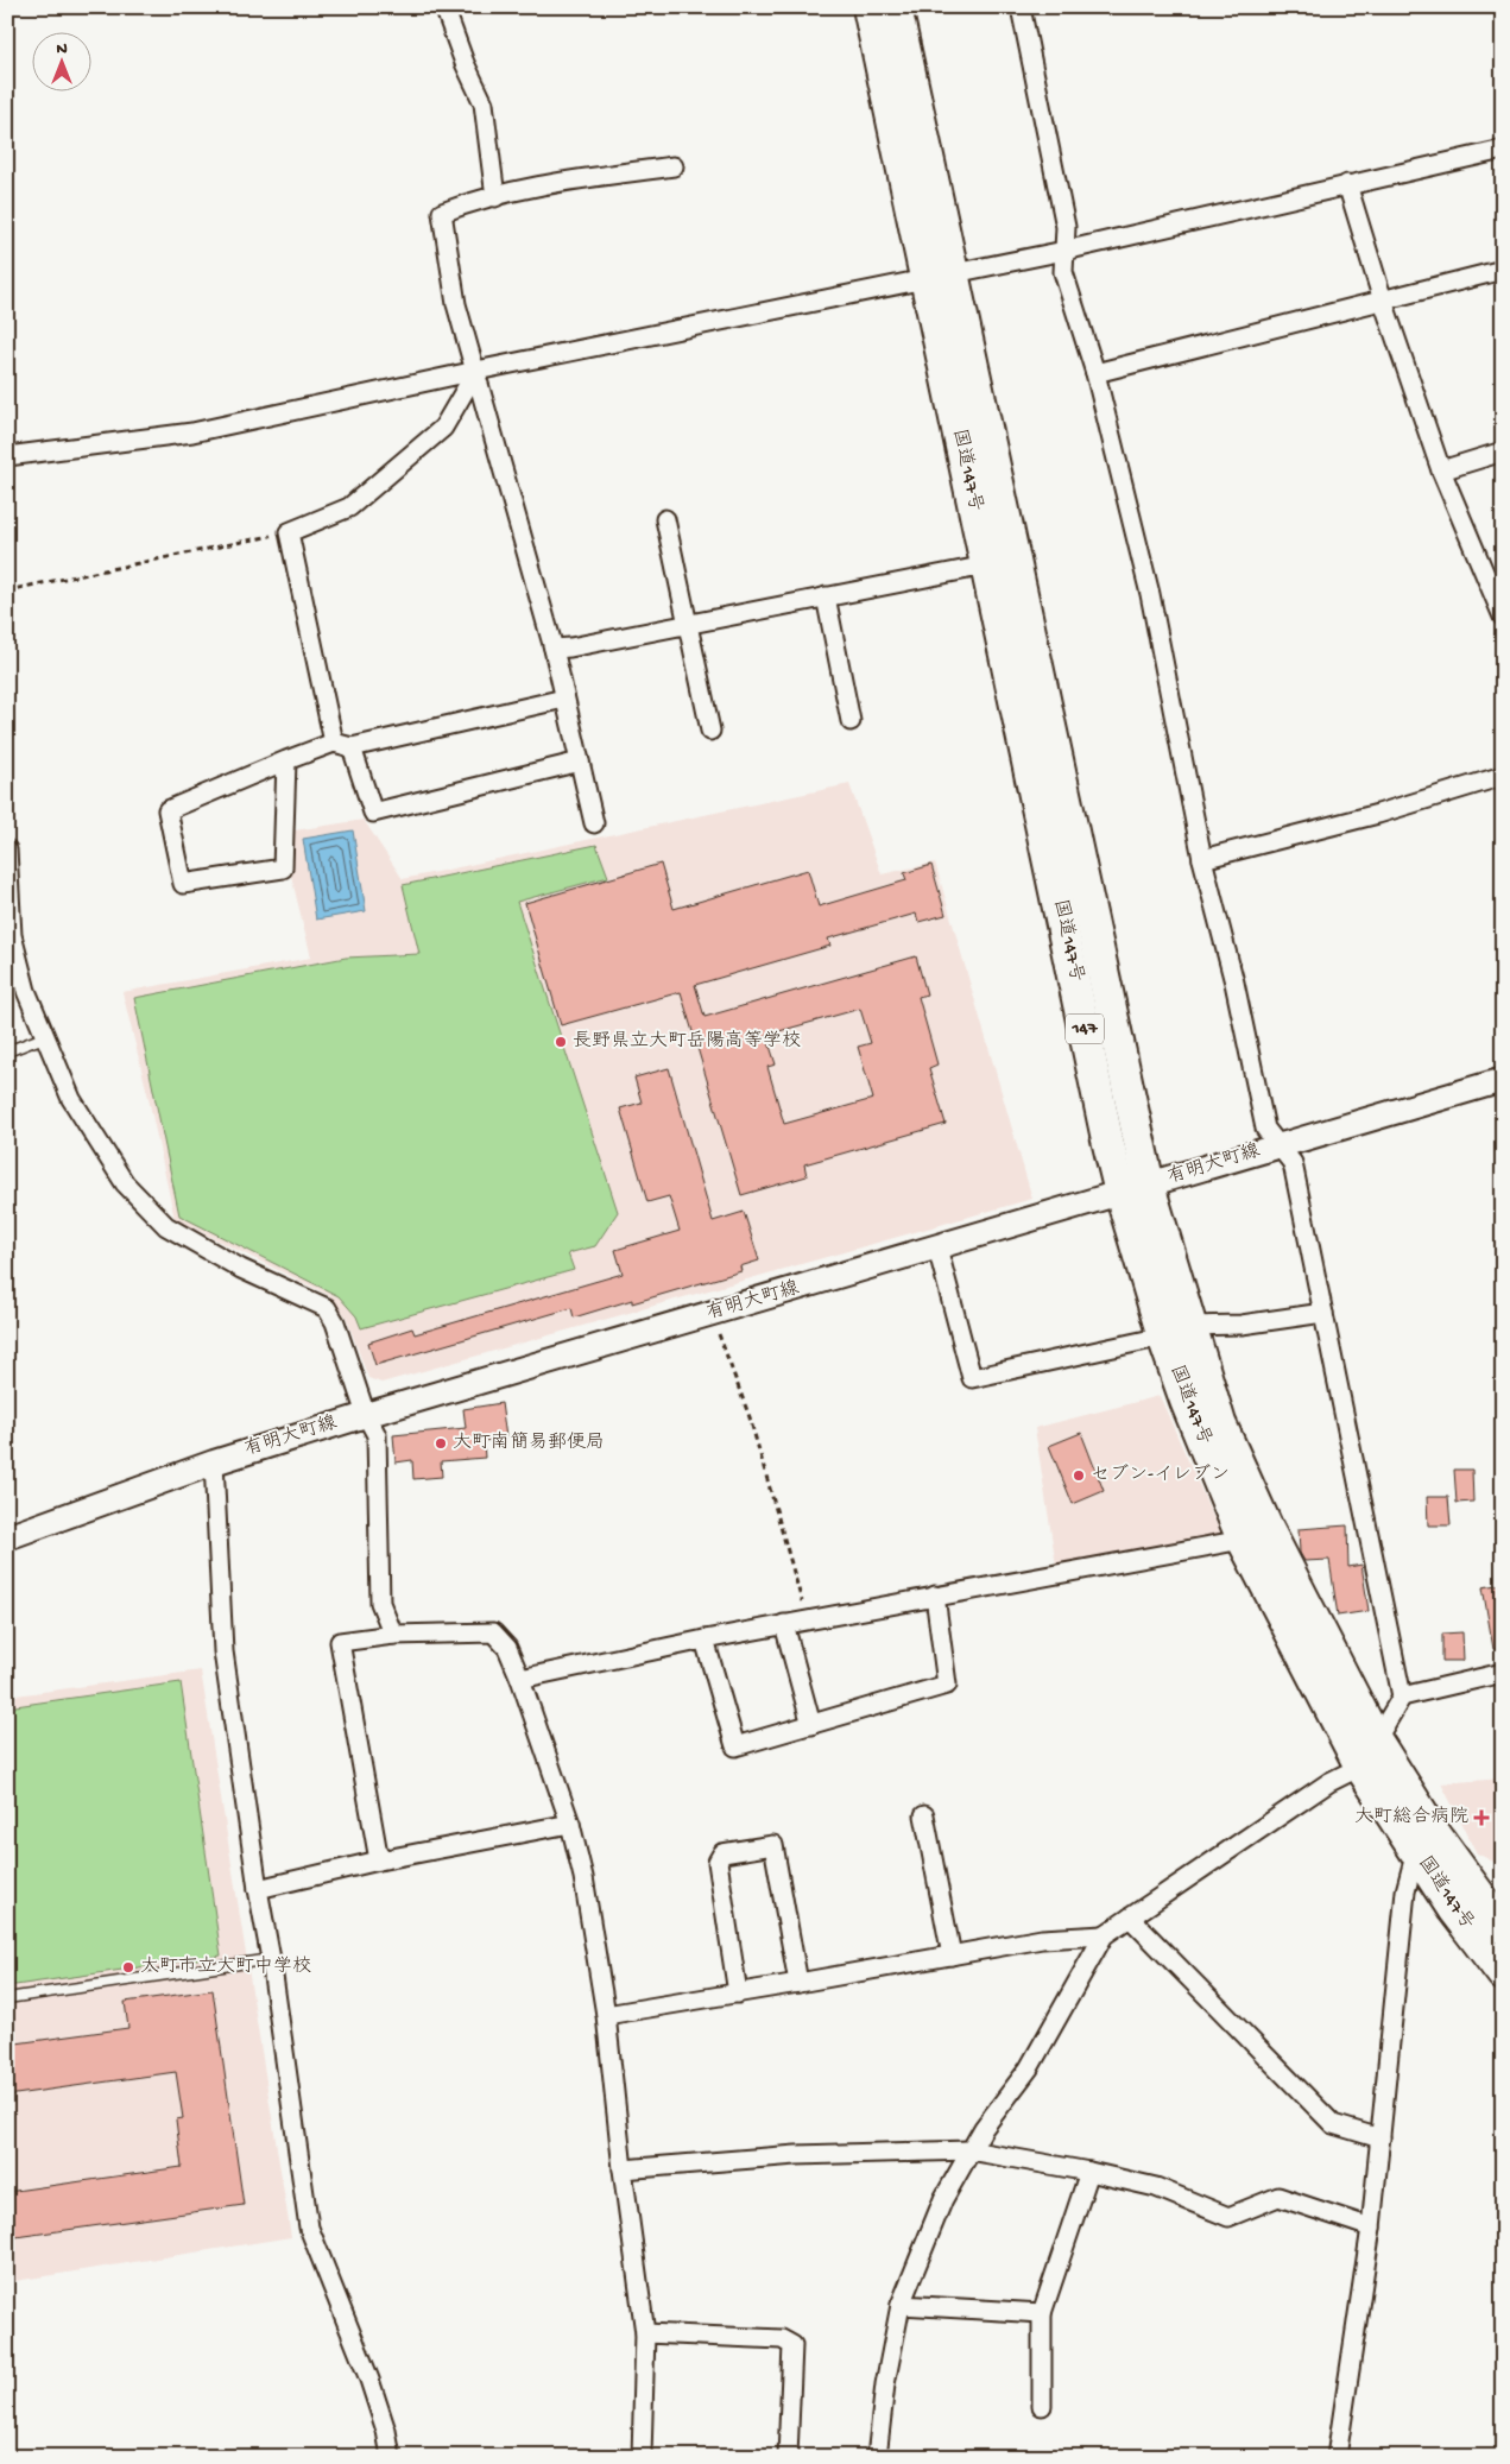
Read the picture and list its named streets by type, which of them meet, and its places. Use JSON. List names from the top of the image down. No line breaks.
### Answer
{"streets":{"highway":["国道147号","147"],"main road":["有明大町線"]},"crossings":[["国道147号","有明大町線"]],"places":{"other":["長野県立大町岳陽高等学校","大町南簡易郵便局","セブン-イレブン","大町市立大町中学校"],"health":["大町総合病院"]},"north":"top"}
